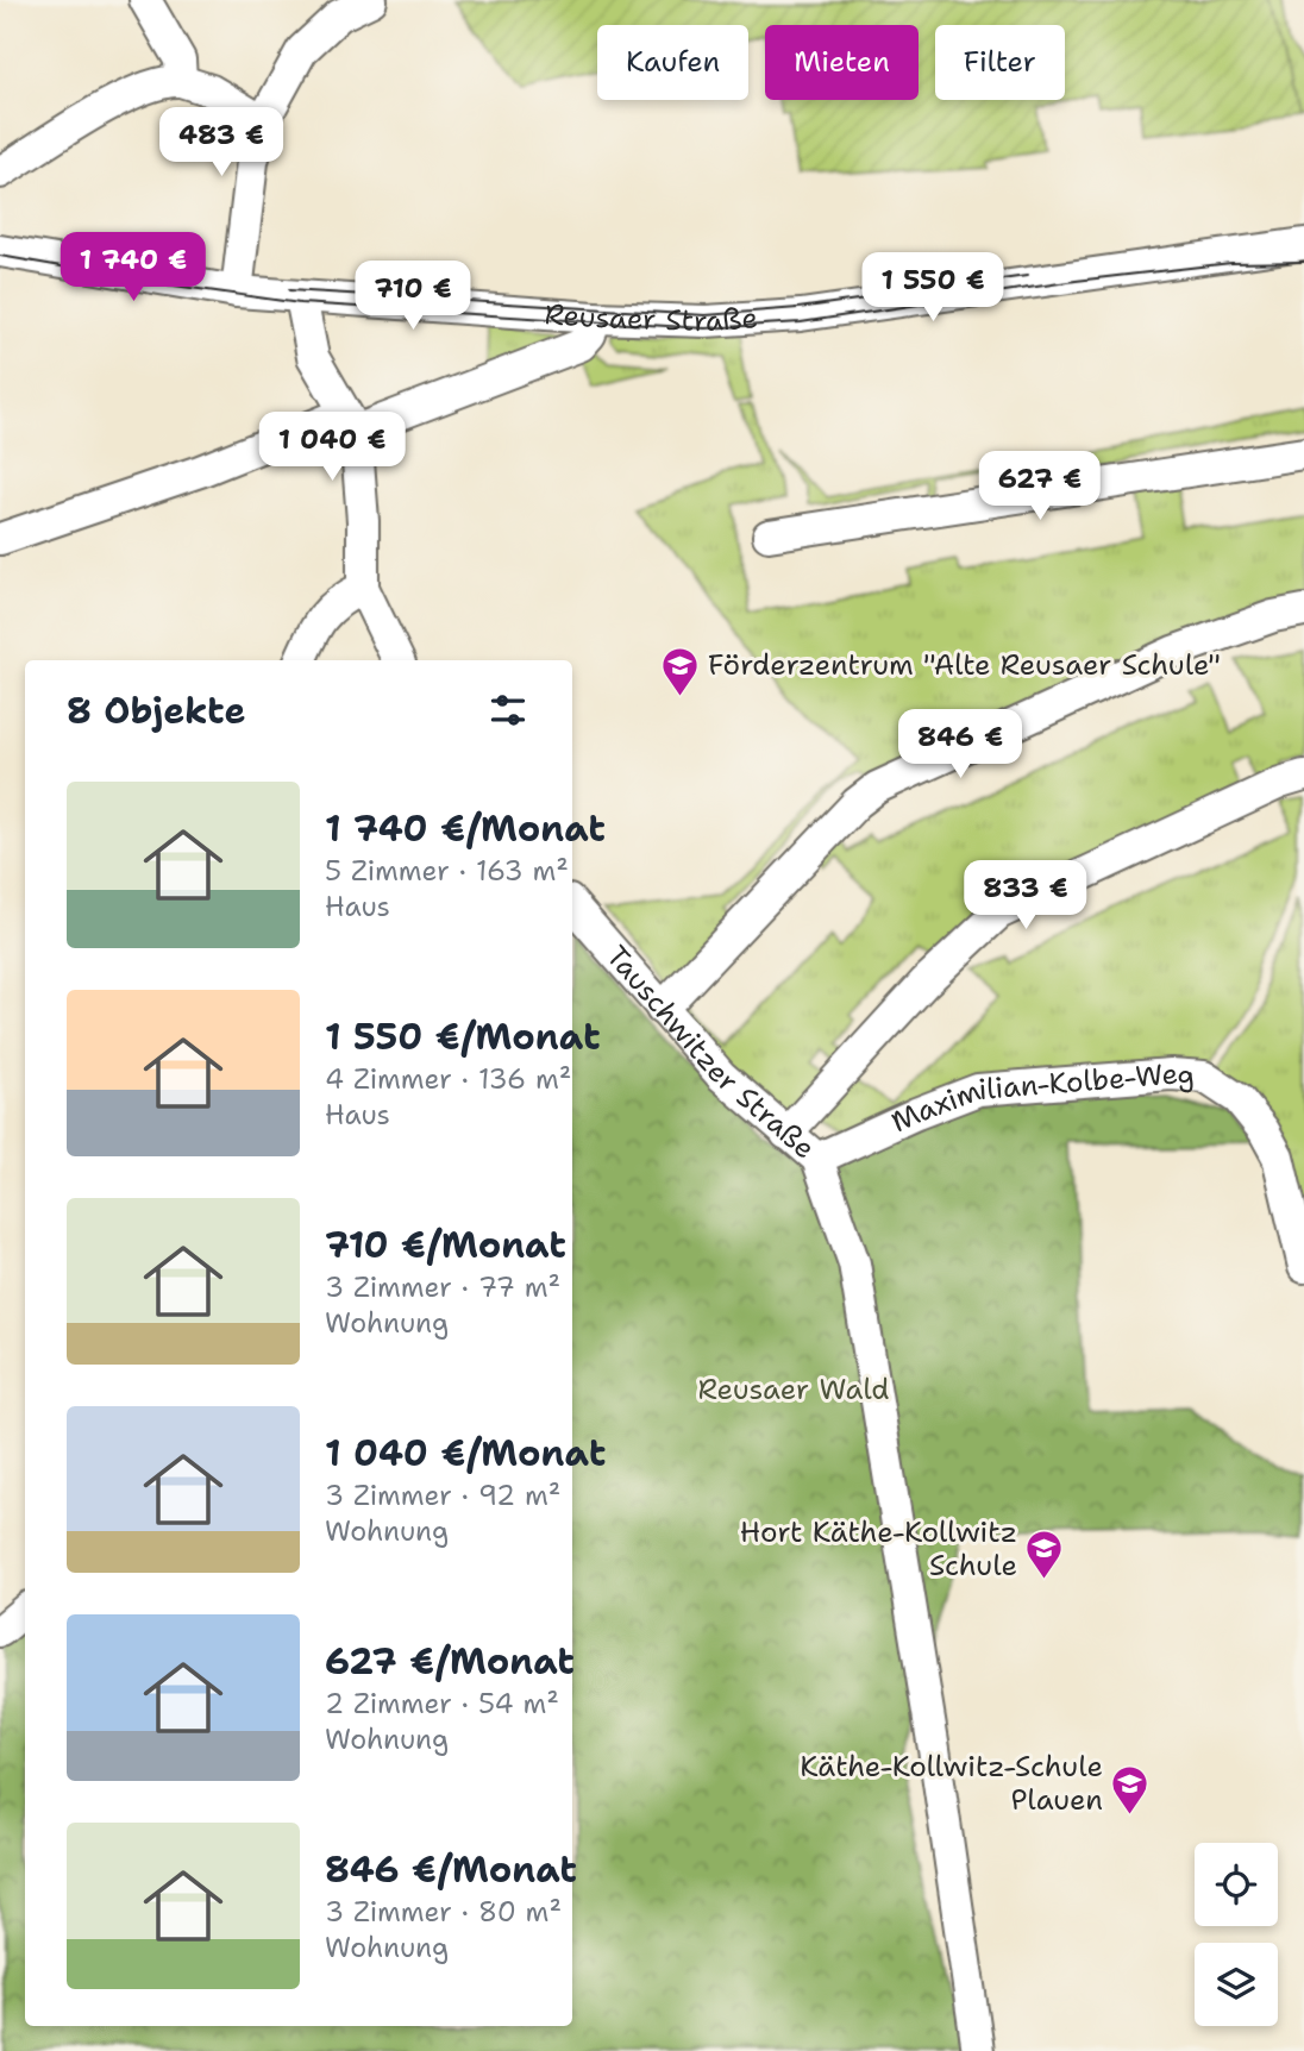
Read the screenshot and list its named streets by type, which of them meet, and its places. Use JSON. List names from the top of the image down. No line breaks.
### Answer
{"streets":{"street":["Reusaer Straße","Tauschwitzer Straße","Maximilian-Kolbe-Weg"]},"crossings":[["Tauschwitzer Straße","Maximilian-Kolbe-Weg"]],"parks":["Reusaer Wald"],"places":{"school or university":["Förderzentrum \"Alte Reusaer Schule\"","Hort Käthe-Kollwitz Schule","Käthe-Kollwitz-Schule Plauen"]},"page":{"chip":["Kaufen","Mieten","Filter"],"price":["483 €","1 740 €","1 550 €","710 €","1 040 €","627 €","846 €","833 €"],"heading":"8 Objekte","list":[{"name":"1 740 €/Monat","note":"5 Zimmer · 163 m² · Haus"},{"name":"1 550 €/Monat","note":"4 Zimmer · 136 m² · Haus"},{"name":"710 €/Monat","note":"3 Zimmer · 77 m² · Wohnung"},{"name":"1 040 €/Monat","note":"3 Zimmer · 92 m² · Wohnung"},{"name":"627 €/Monat","note":"2 Zimmer · 54 m² · Wohnung"},{"name":"846 €/Monat","note":"3 Zimmer · 80 m² · Wohnung"}]}}
